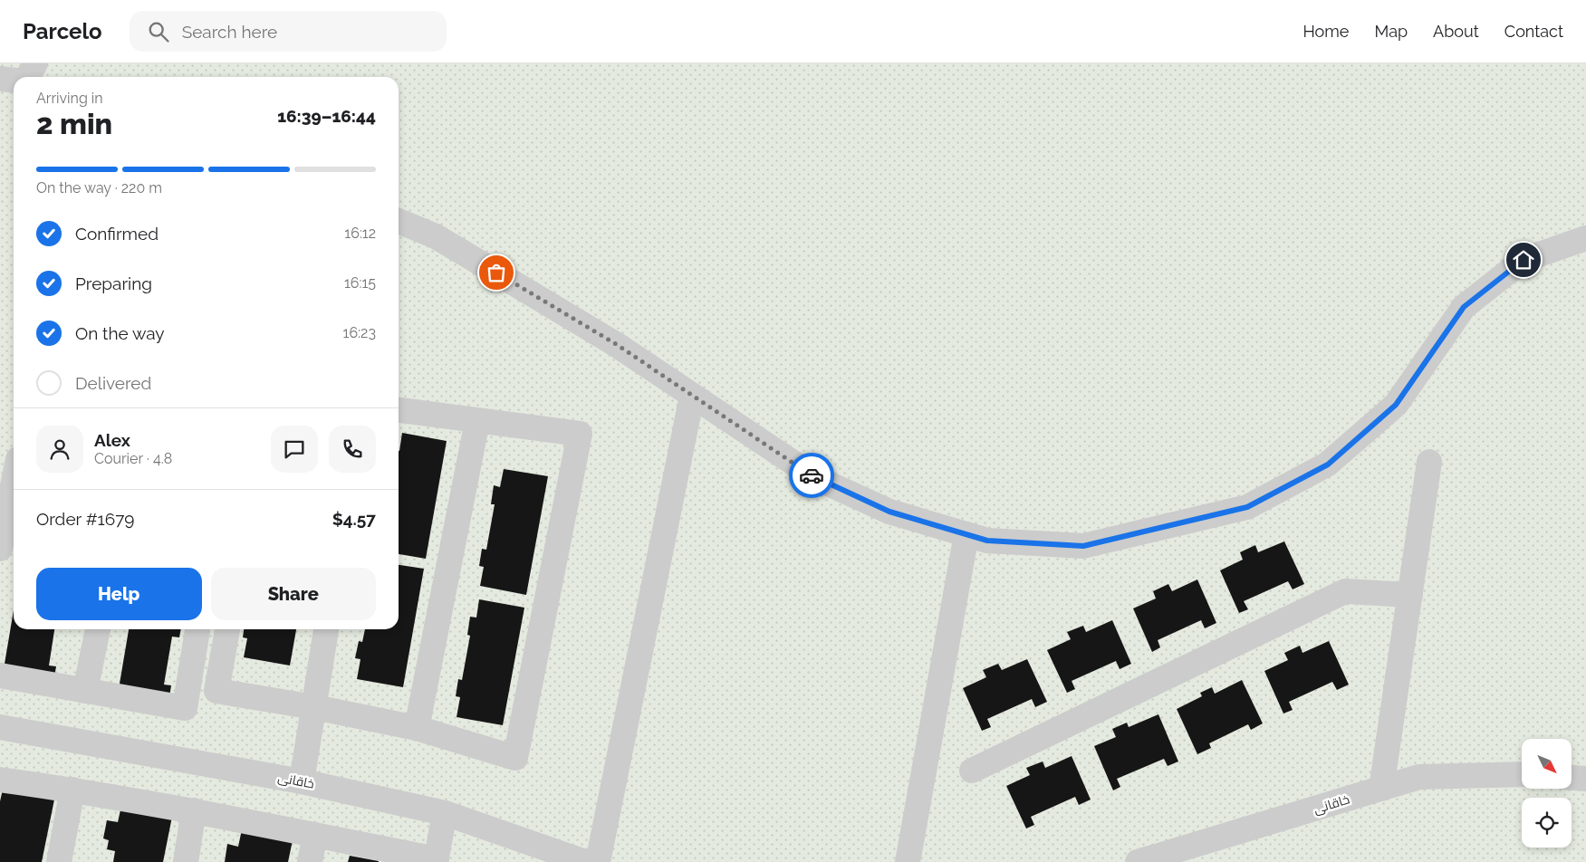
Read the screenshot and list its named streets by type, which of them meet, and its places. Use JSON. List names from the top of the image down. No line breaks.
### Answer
{"streets":{"street":["خاقانی"]},"north":"bottom right","page":{"header":"Parcelo","search":"Search here","nav":["Home","Map","About","Contact"],"heading":["2 min","Arriving in","16:39–16:44"],"panel":["Alex","Courier · 4.8","Order #1679","$4.57"],"bar":"On the way · 220 m","list":[["Confirmed","16:12"],["Preparing","16:15"],["On the way","16:23"],"Delivered"],"buttons":["Help","Share"]}}
